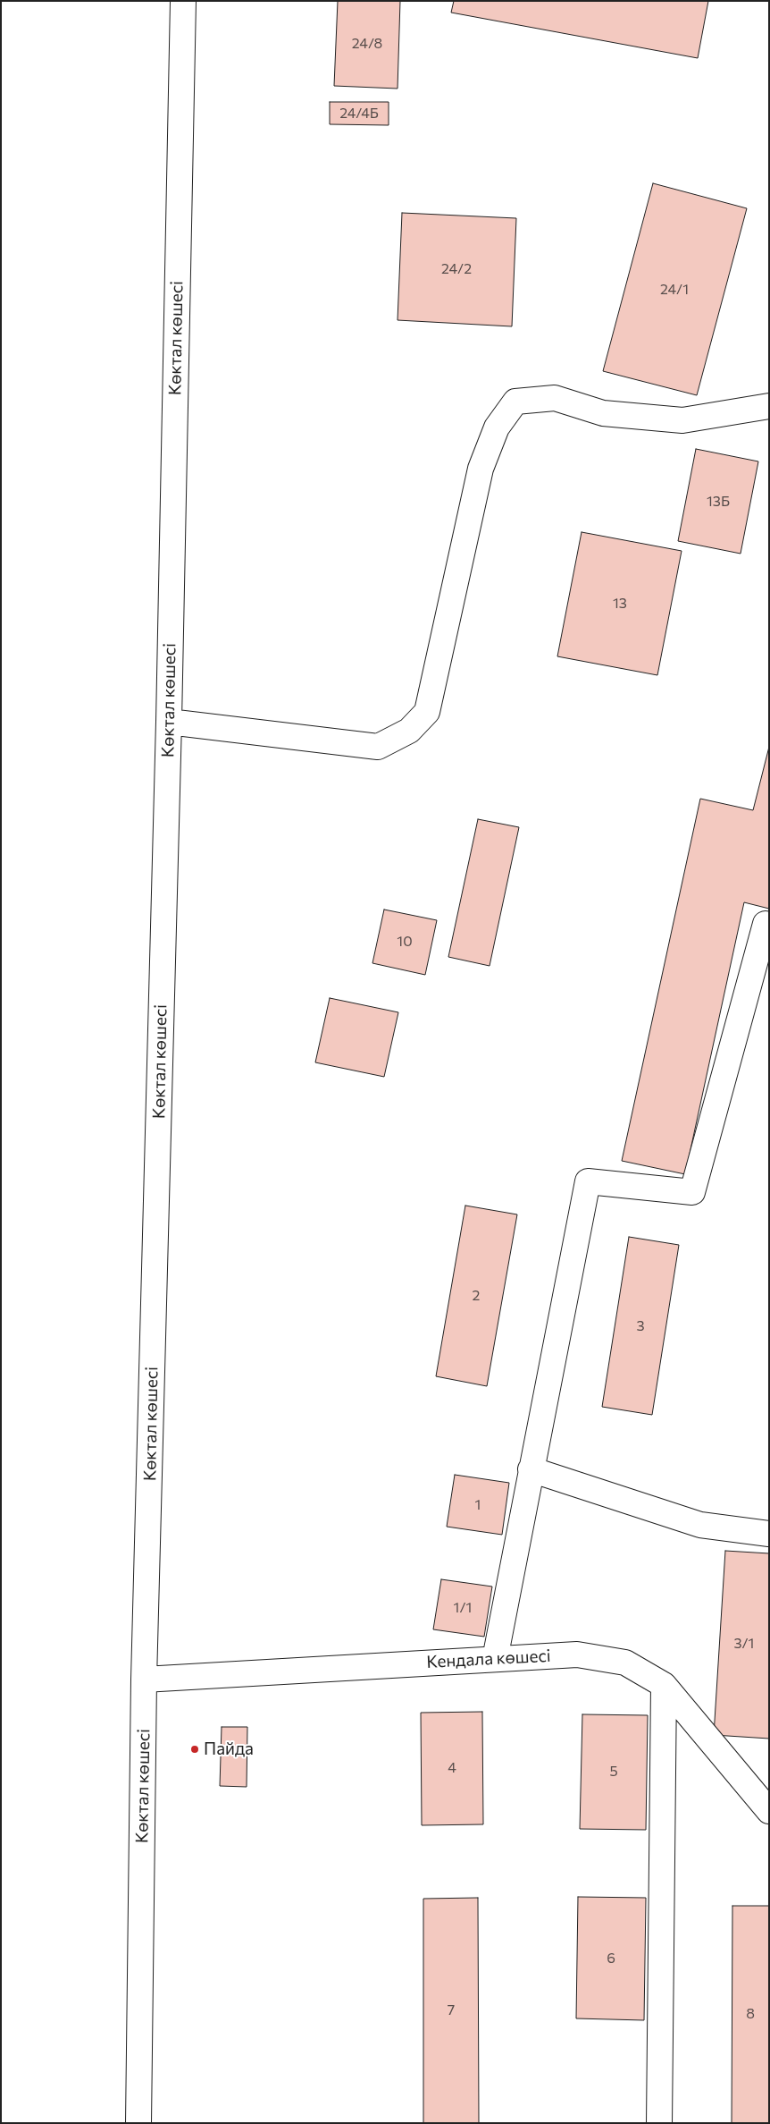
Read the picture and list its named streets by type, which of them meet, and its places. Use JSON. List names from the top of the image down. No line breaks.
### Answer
{"streets":{"street":["Көктал көшесі","Кендала көшесі"]},"crossings":[["Көктал көшесі","Кендала көшесі"]],"places":["Пайда"],"house_numbers":["24/8","24/4Б","24/2","24/1","13Б","13","10","2","3","1","1/1","3/1","4","5","6","7","8"]}
